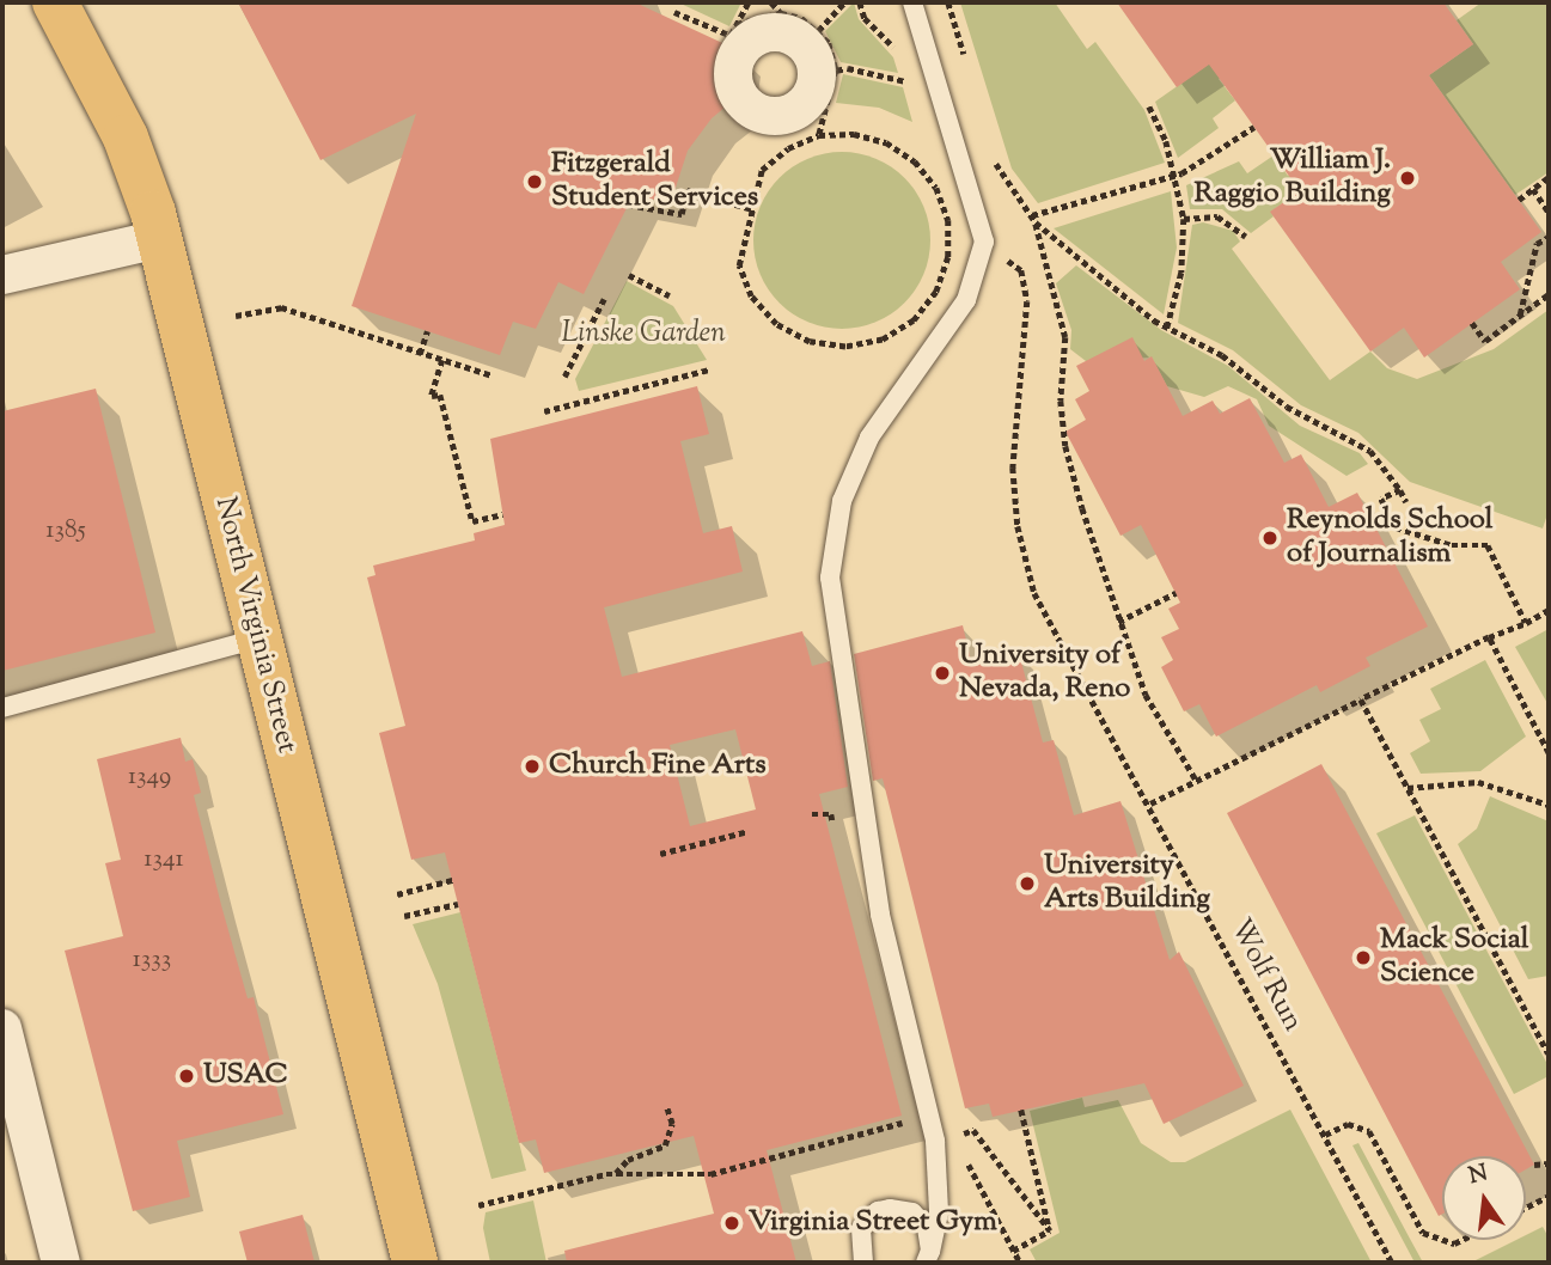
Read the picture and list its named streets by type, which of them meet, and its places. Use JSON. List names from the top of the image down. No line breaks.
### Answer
{"streets":{"main road":["North Virginia Street"],"path":["Wolf Run"]},"parks":["Linske Garden"],"places":["William J. Raggio Building","Fitzgerald Student Services","Reynolds School of Journalism","University of Nevada, Reno","Church Fine Arts","University Arts Building","Mack Social Science","USAC","Virginia Street Gym"],"house_numbers":["1385","1349","1341","1333"],"north":"top"}
